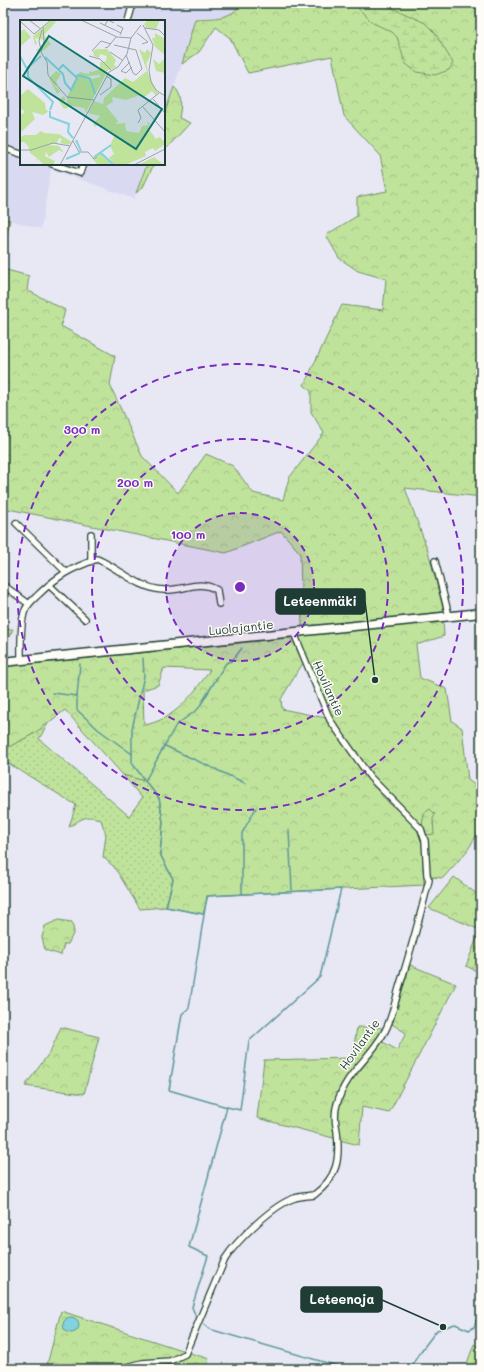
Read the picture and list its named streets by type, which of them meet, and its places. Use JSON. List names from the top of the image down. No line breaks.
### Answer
{"streets":{"main road":["Luolajantie"],"street":["Hovilantie"]},"crossings":[["Luolajantie","Hovilantie"]],"places":["Leteenmäki","Leteenoja"],"rings":["300 m","200 m","100 m"]}
